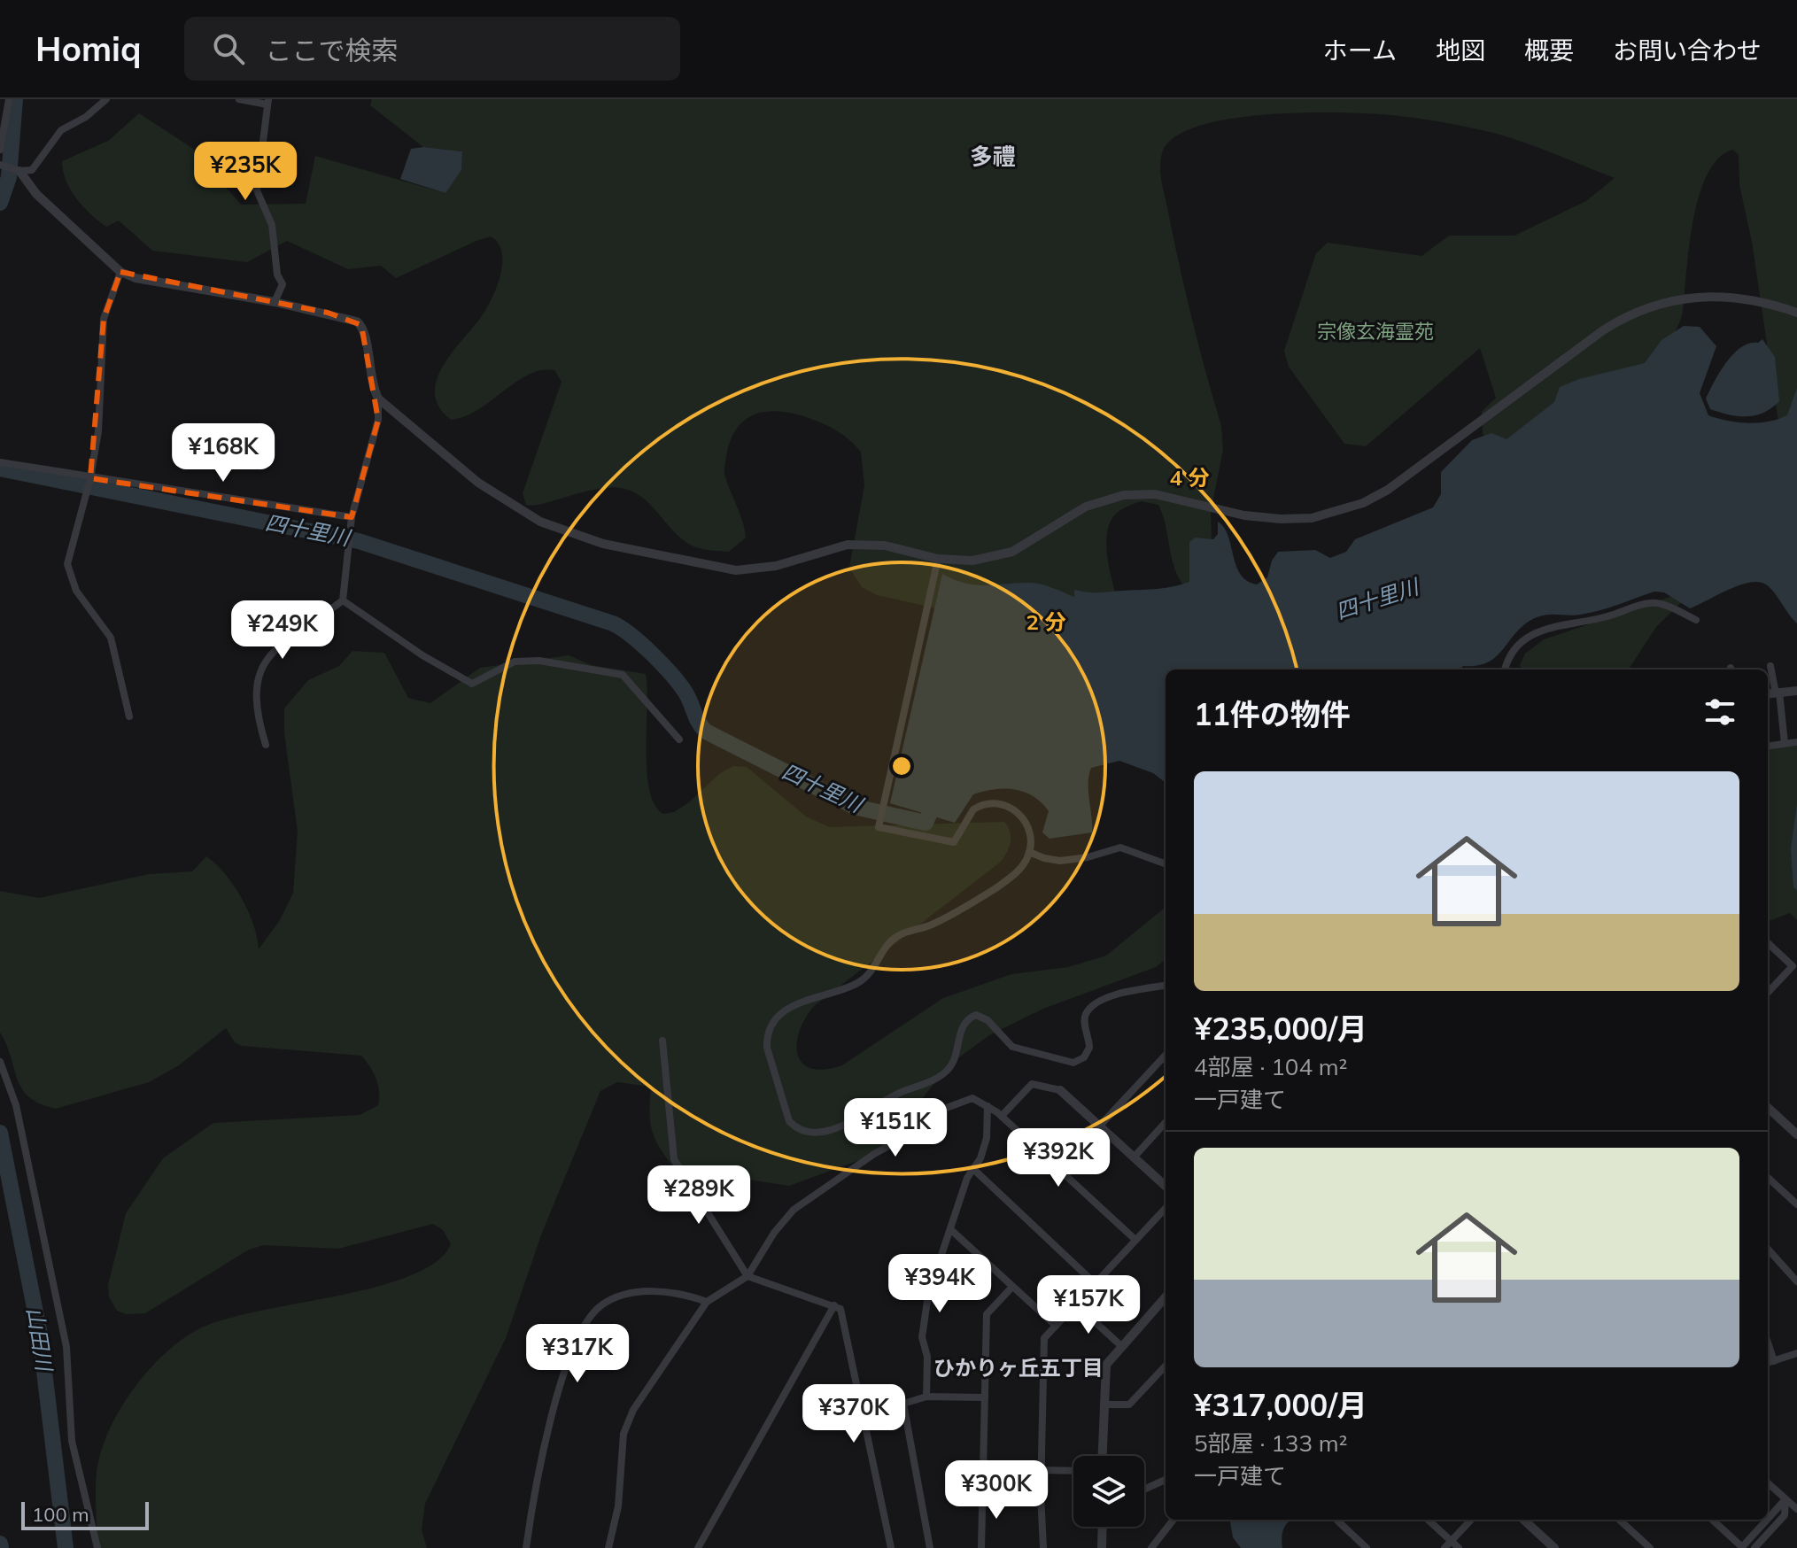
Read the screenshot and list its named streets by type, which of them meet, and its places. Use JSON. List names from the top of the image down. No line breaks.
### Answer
{"districts":["多禮","ひかりヶ丘五丁目"],"water":["四十里川","山田川"],"parks":["宗像玄海霊苑"],"scale_bar":"100 m","page":{"header":"Homiq","search":"ここで検索","nav":["ホーム","地図","概要","お問い合わせ"],"price":["¥235K","¥168K","¥249K","¥151K","¥392K","¥289K","¥394K","¥157K","¥317K","¥370K","¥300K"],"heading":"11件の物件","list":[{"name":"¥235,000/月","note":"4部屋 · 104 m² · 一戸建て"},{"name":"¥317,000/月","note":"5部屋 · 133 m² · 一戸建て"}],"scale":"100 m"},"rings":["4 分","2 分"]}
